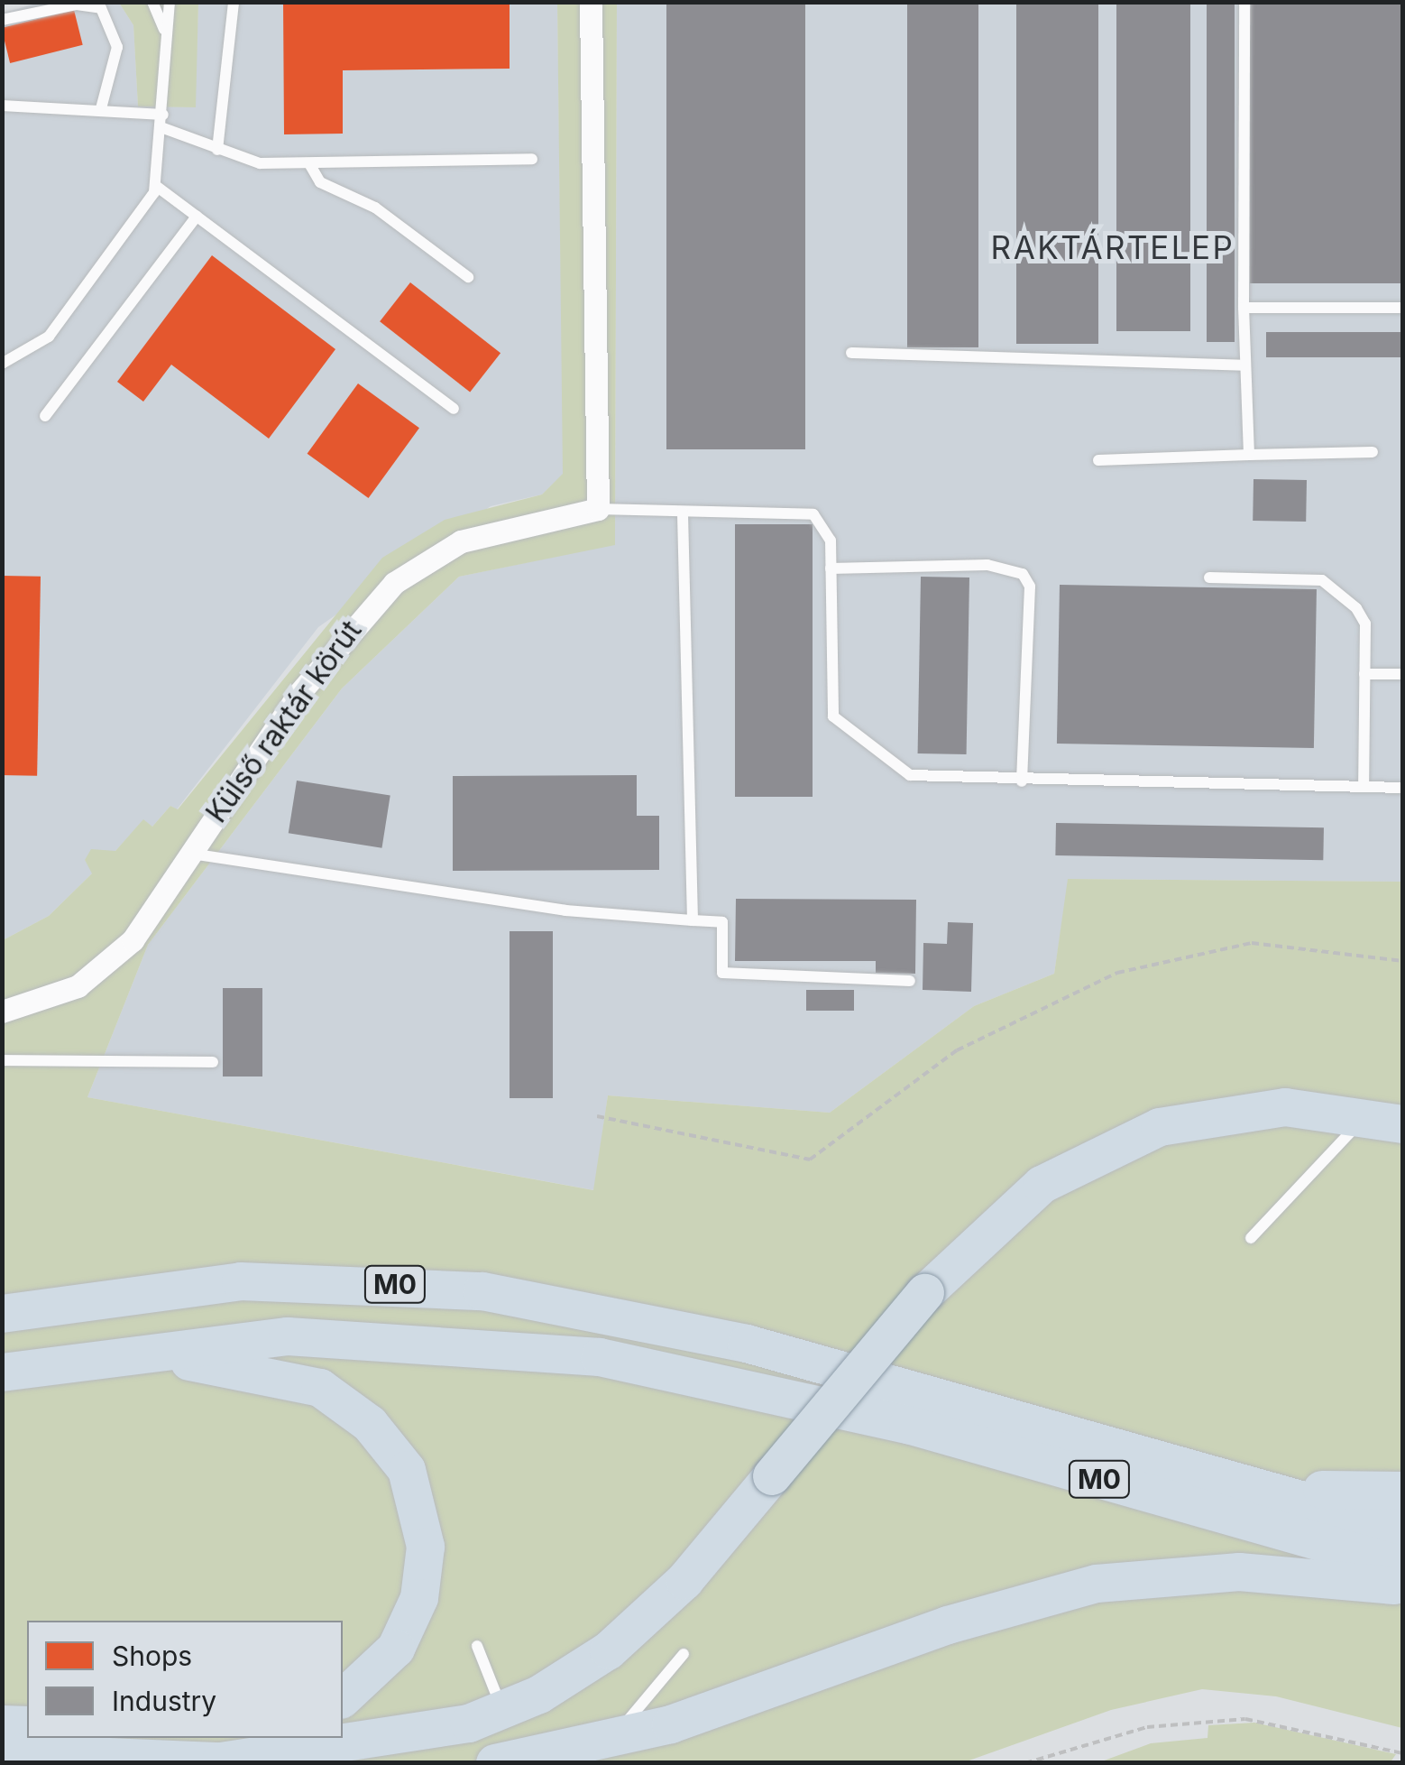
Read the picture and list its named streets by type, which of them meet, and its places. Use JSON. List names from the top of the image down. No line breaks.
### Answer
{"streets":{"highway":["M0"],"street":["Külső raktár körút"]},"districts":["RAKTÁRTELEP"],"legend":["Shops","Industry"]}
